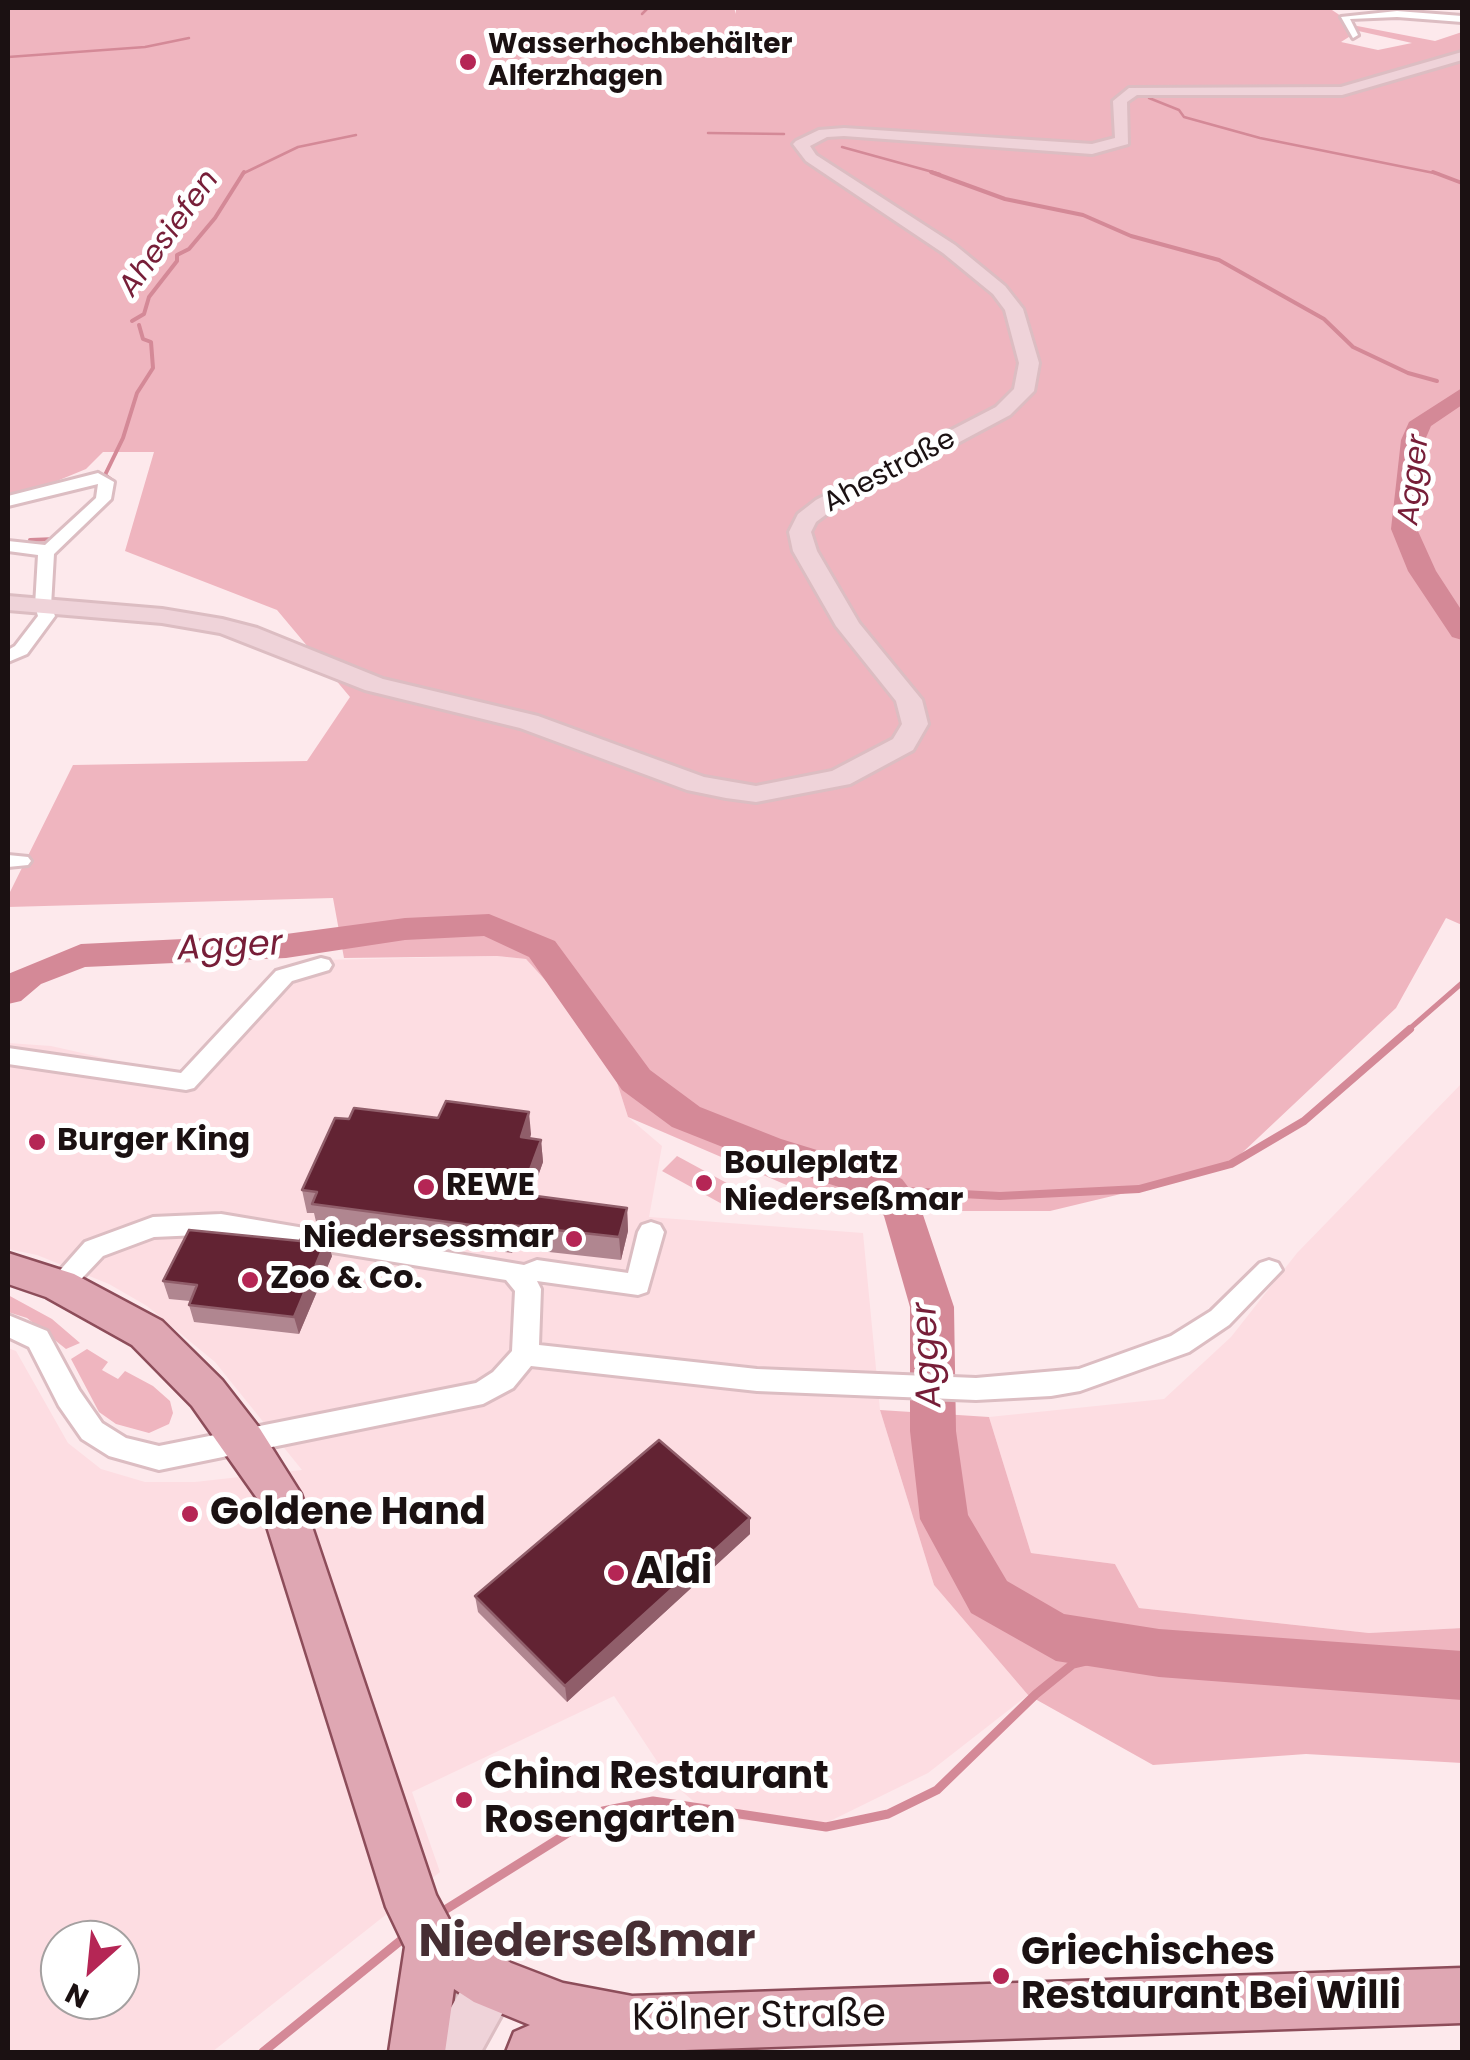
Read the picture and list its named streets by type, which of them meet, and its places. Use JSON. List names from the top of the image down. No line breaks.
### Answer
{"streets":{"main road":["Ahestraße","Kölner Straße"]},"districts":["Niederseßmar"],"water":["Ahesiefen","Agger"],"places":["Wasserhochbehälter Alferzhagen","Burger King","Bouleplatz Niederseßmar","REWE","Niedersessmar","Zoo & Co.","Goldene Hand","Aldi","China Restaurant Rosengarten","Griechisches Restaurant Bei Willi"],"north":"bottom left"}
